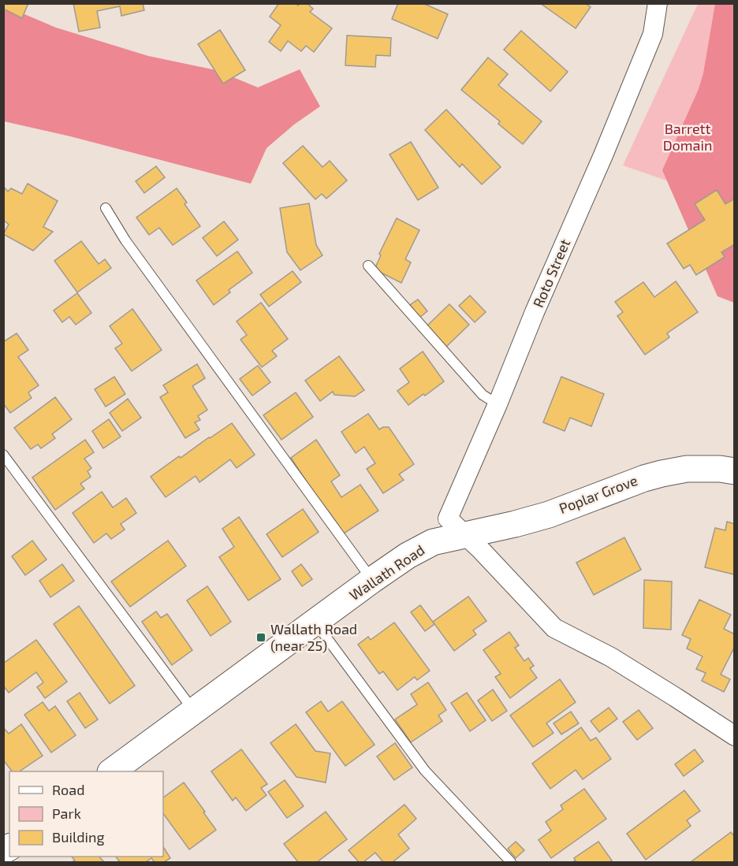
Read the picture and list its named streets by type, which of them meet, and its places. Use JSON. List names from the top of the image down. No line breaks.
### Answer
{"streets":{"street":["Roto Street","Poplar Grove","Wallath Road"]},"crossings":[["Roto Street","Poplar Grove"],["Roto Street","Wallath Road"],["Poplar Grove","Wallath Road"]],"parks":["Barrett Domain"],"places":{"transit":["Wallath Road (near 25)"]},"legend":["Road","Park","Building"]}
